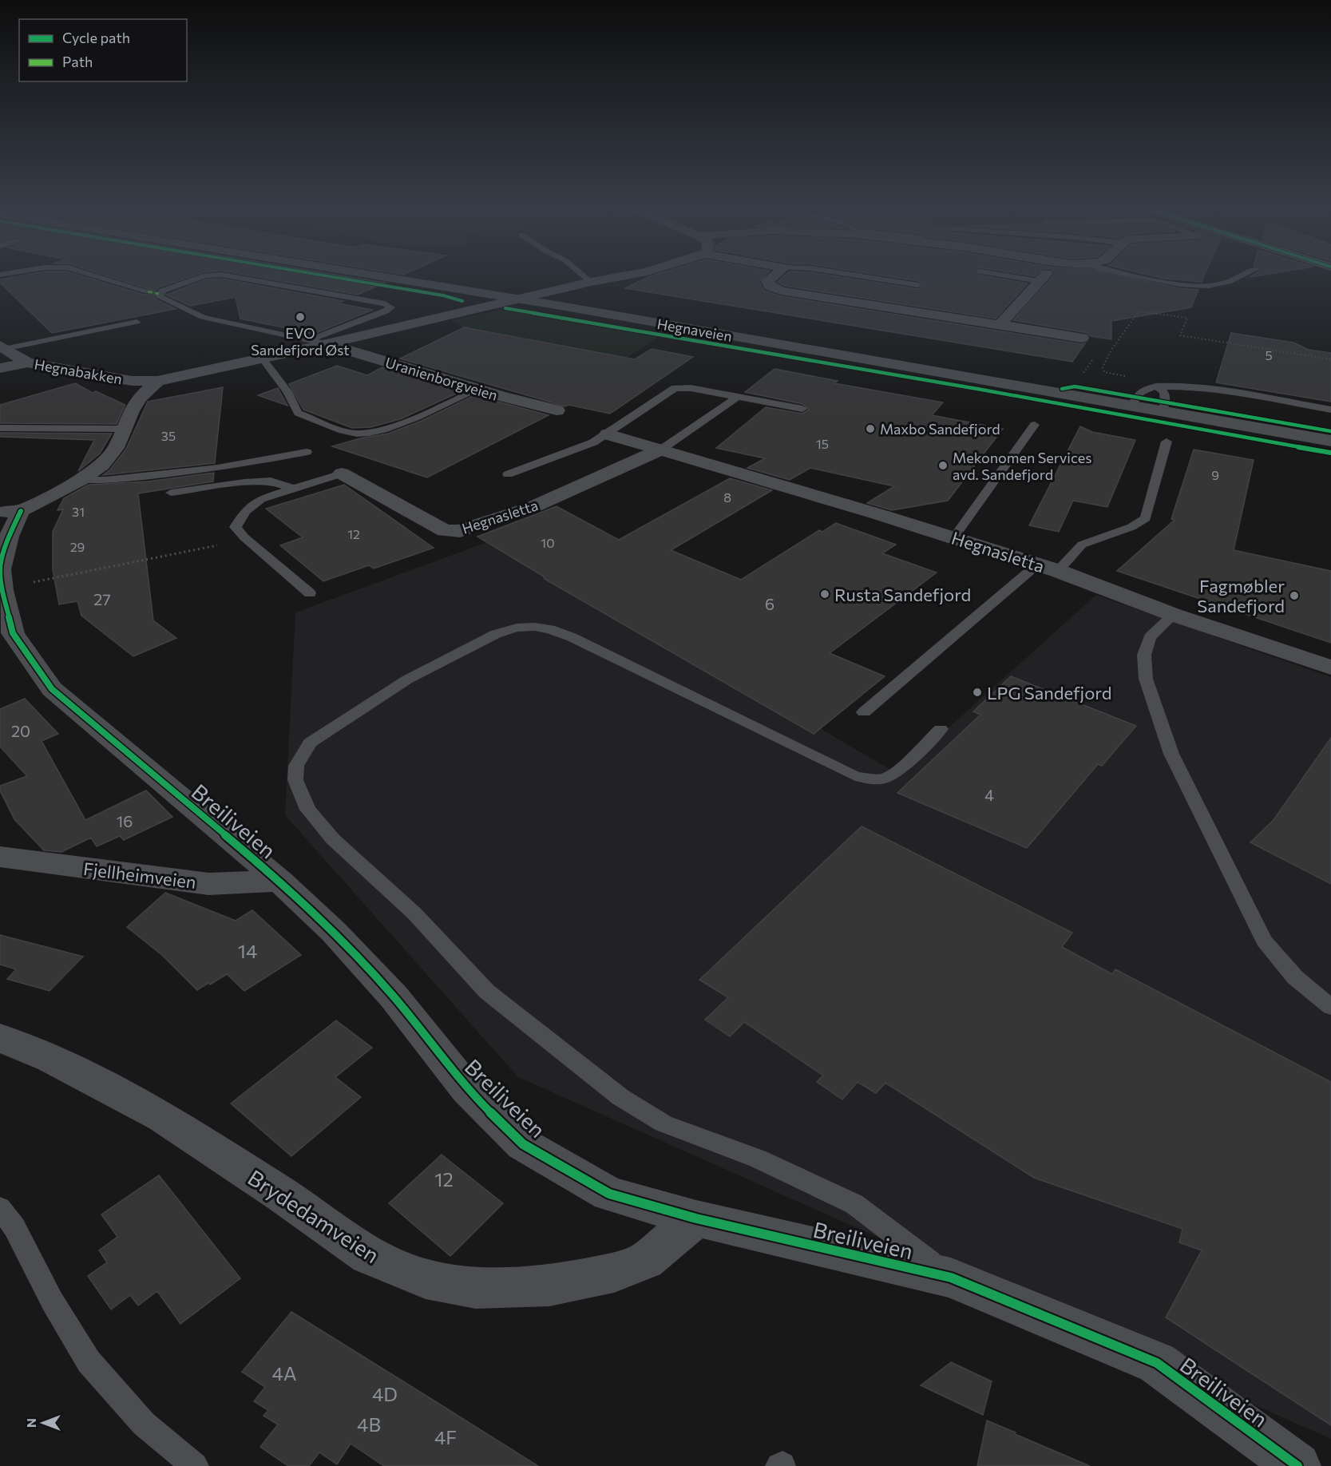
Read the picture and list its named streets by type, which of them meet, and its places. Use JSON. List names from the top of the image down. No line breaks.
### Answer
{"streets":{"main road":["Hegnaveien"],"street":["Hegnabakken","Uranienborgveien","Hegnasletta","Breiliveien","Fjellheimveien","Brydedamveien"]},"crossings":[["Hegnaveien","Uranienborgveien"],["Hegnabakken","Uranienborgveien"],["Breiliveien","Fjellheimveien"],["Breiliveien","Brydedamveien"]],"places":["EVO Sandefjord Øst","Maxbo Sandefjord","Mekonomen Services avd. Sandefjord","Rusta Sandefjord","Fagmøbler Sandefjord","LPG Sandefjord"],"house_numbers":["5","35","15","9","8","31","12","10","29","27","6","20","4","16","14","12","4A","4D","4B","4F"],"legend":["Cycle path","Path"],"north":"left"}
